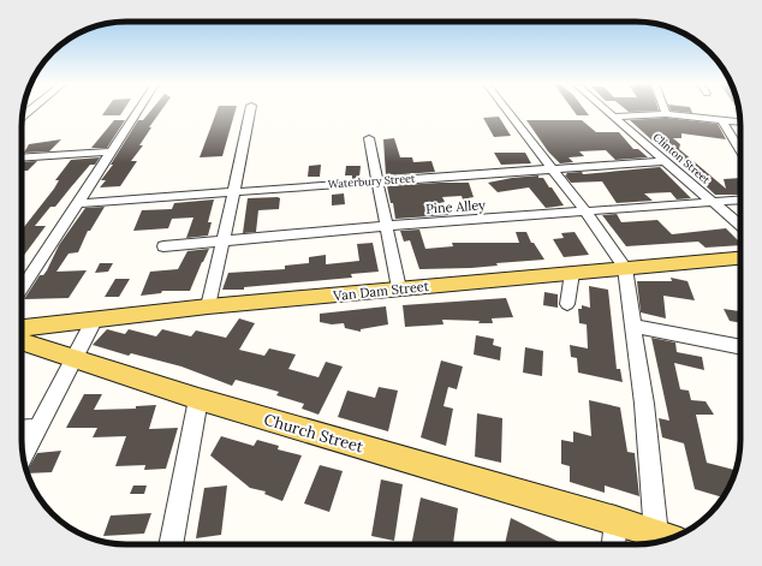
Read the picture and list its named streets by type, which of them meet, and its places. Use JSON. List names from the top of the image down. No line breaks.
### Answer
{"streets":{"main road":["Van Dam Street","Church Street"],"street":["Clinton Street","Waterbury Street","Pine Alley"]},"crossings":[["Clinton Street","Waterbury Street"],["Clinton Street","Pine Alley"]]}
